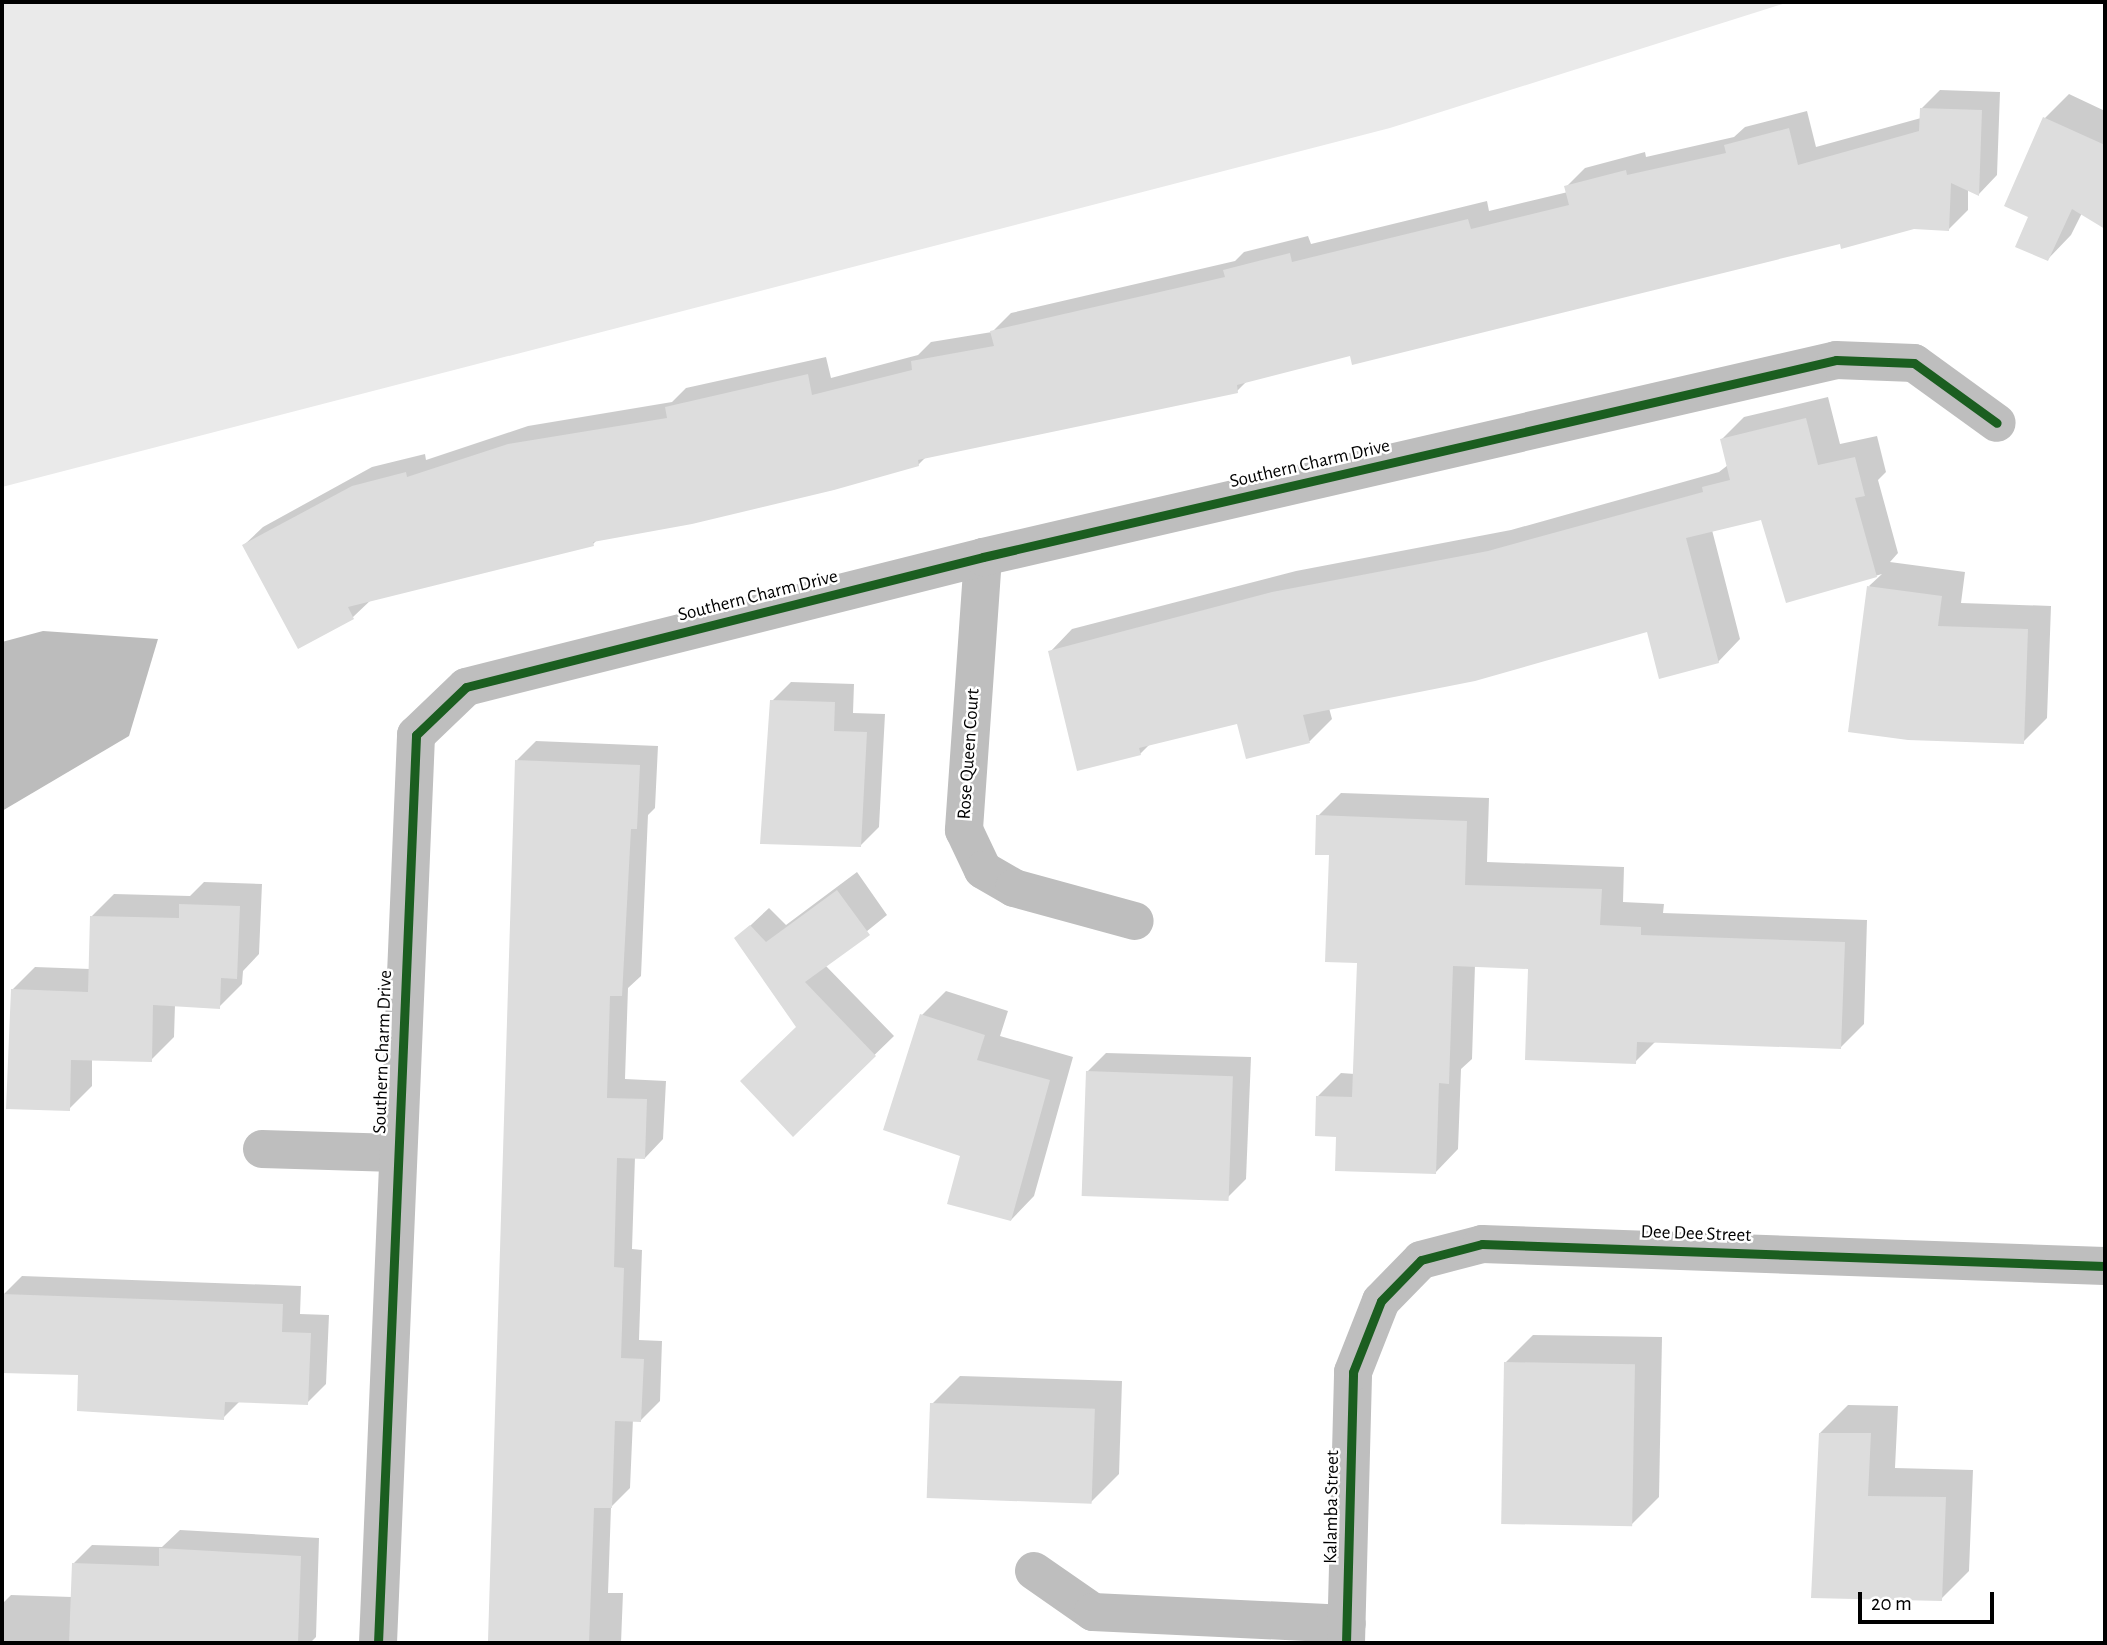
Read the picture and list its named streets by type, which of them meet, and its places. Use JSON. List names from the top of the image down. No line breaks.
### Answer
{"streets":{"street":["Southern Charm Drive","Rose Queen Court","Dee Dee Street","Kalamba Street"]},"crossings":[["Southern Charm Drive","Rose Queen Court"],["Dee Dee Street","Kalamba Street"]],"scale_bar":"20 m"}
